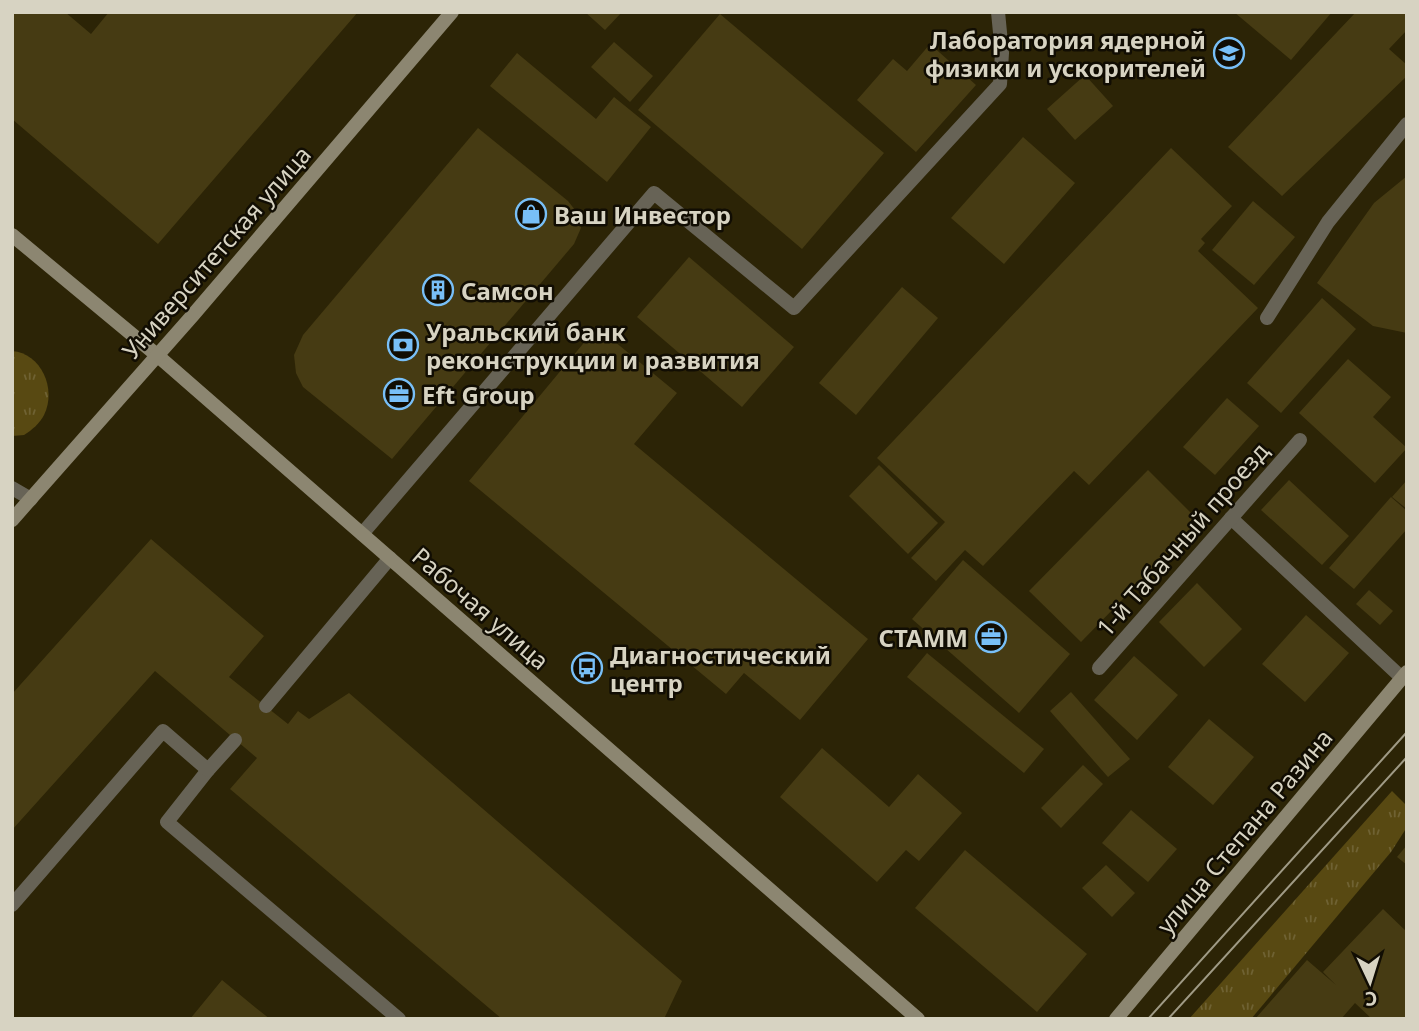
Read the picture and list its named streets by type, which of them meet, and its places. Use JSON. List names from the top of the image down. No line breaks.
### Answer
{"streets":{"main road":["Университетская улица","Рабочая улица","улица Степана Разина"],"street":["1-й Табачный проезд"]},"crossings":[["Университетская улица","Рабочая улица"]],"places":{"school or university":["Лаборатория ядерной физики и ускорителей"],"shop":["Ваш Инвестор"],"building":["Самсон"],"bank":["Уральский банк реконструкции и развития"],"office":["Eft Group","СТАММ"],"bus stop":["Диагностический центр"]},"north":"bottom"}
